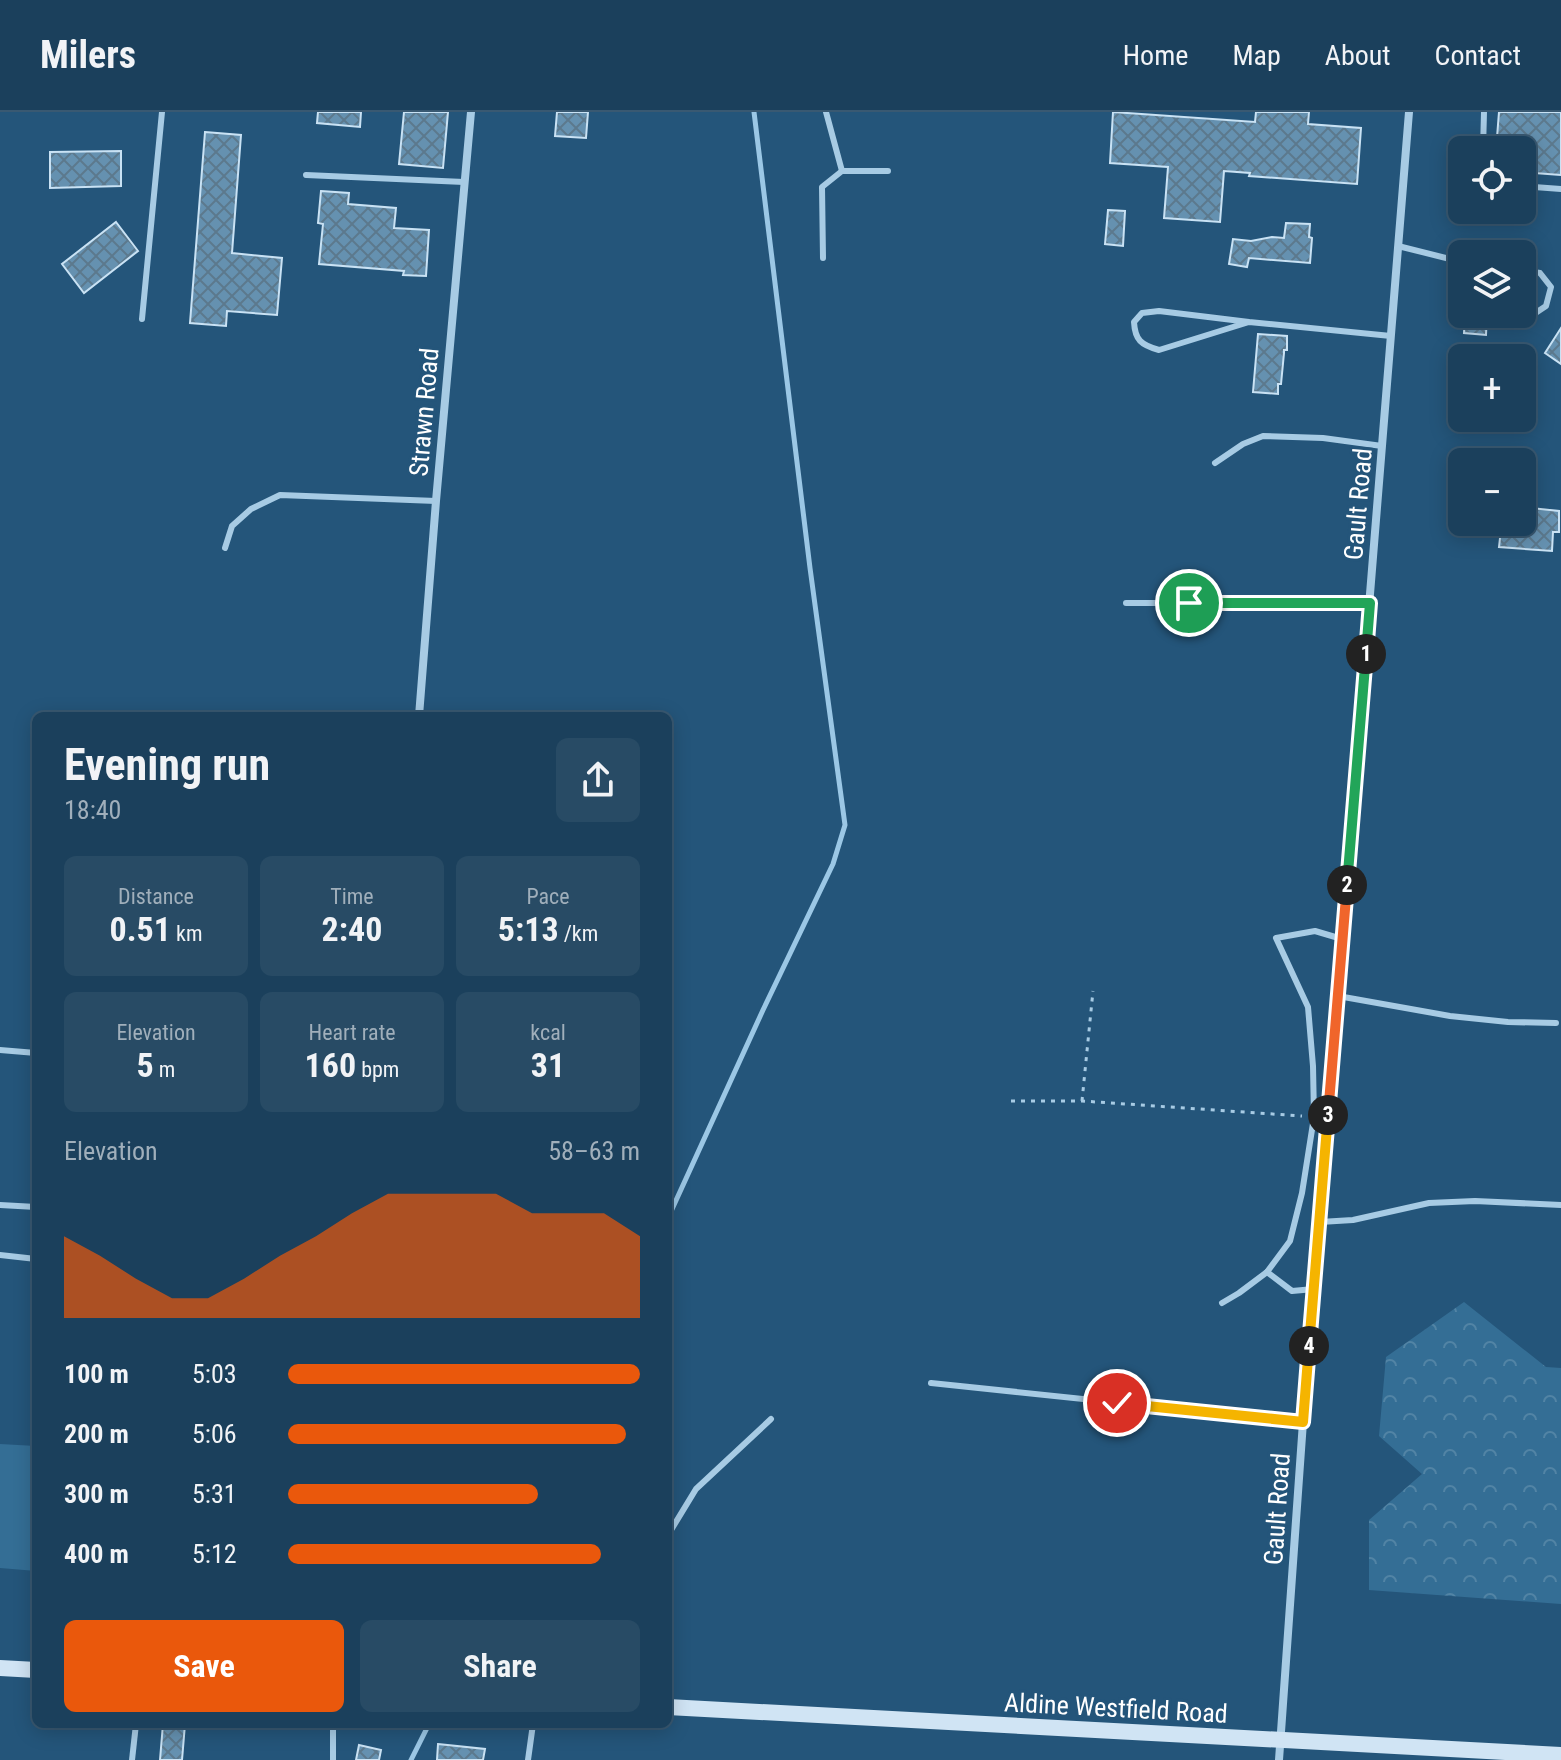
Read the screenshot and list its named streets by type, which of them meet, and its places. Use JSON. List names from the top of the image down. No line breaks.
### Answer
{"streets":{"main road":["Aldine Westfield Road"],"street":["Strawn Road","Gault Road"]},"crossings":[["Gault Road","Aldine Westfield Road"]],"page":{"header":"Milers","nav":["Home","Map","About","Contact"],"map_buttons":["+","−"],"pins":["1","2","3","4"],"heading":["Evening run","18:40"],"stats":[["Distance","0.51 km"],["Time","2:40"],["Pace","5:13 /km"],["Elevation","5 m"],["Heart rate","160 bpm"],["kcal","31"]],"chart":["Elevation","58–63 m"],"list":[{"name":"100 m","note":"5:03"},{"name":"200 m","note":"5:06"},{"name":"300 m","note":"5:31"},{"name":"400 m","note":"5:12"}],"buttons":["Save","Share"]}}
